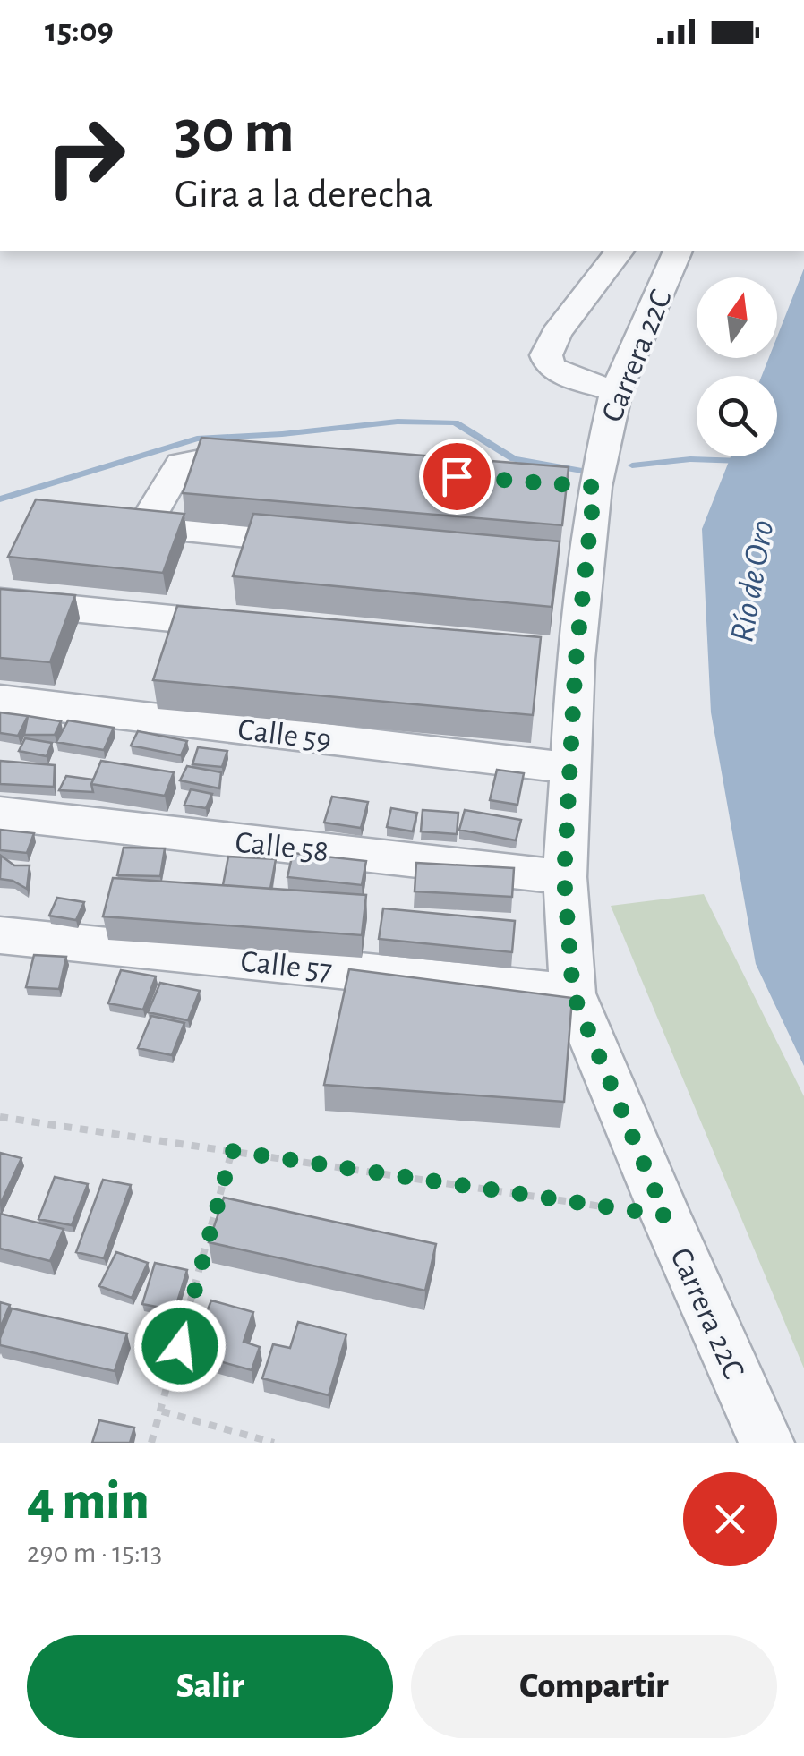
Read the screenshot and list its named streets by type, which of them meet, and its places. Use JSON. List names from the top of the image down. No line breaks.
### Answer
{"streets":{"street":["Carrera 22C","Calle 59","Calle 58","Calle 57"]},"crossings":[["Carrera 22C","Calle 59"],["Carrera 22C","Calle 58"],["Carrera 22C","Calle 57"]],"water":["Río de Oro"],"north":"top","page":{"status":"15:09","turn":["30 m","Gira a la derecha"],"heading":["4 min","290 m · 15:13"],"buttons":["Salir","Compartir"]}}
